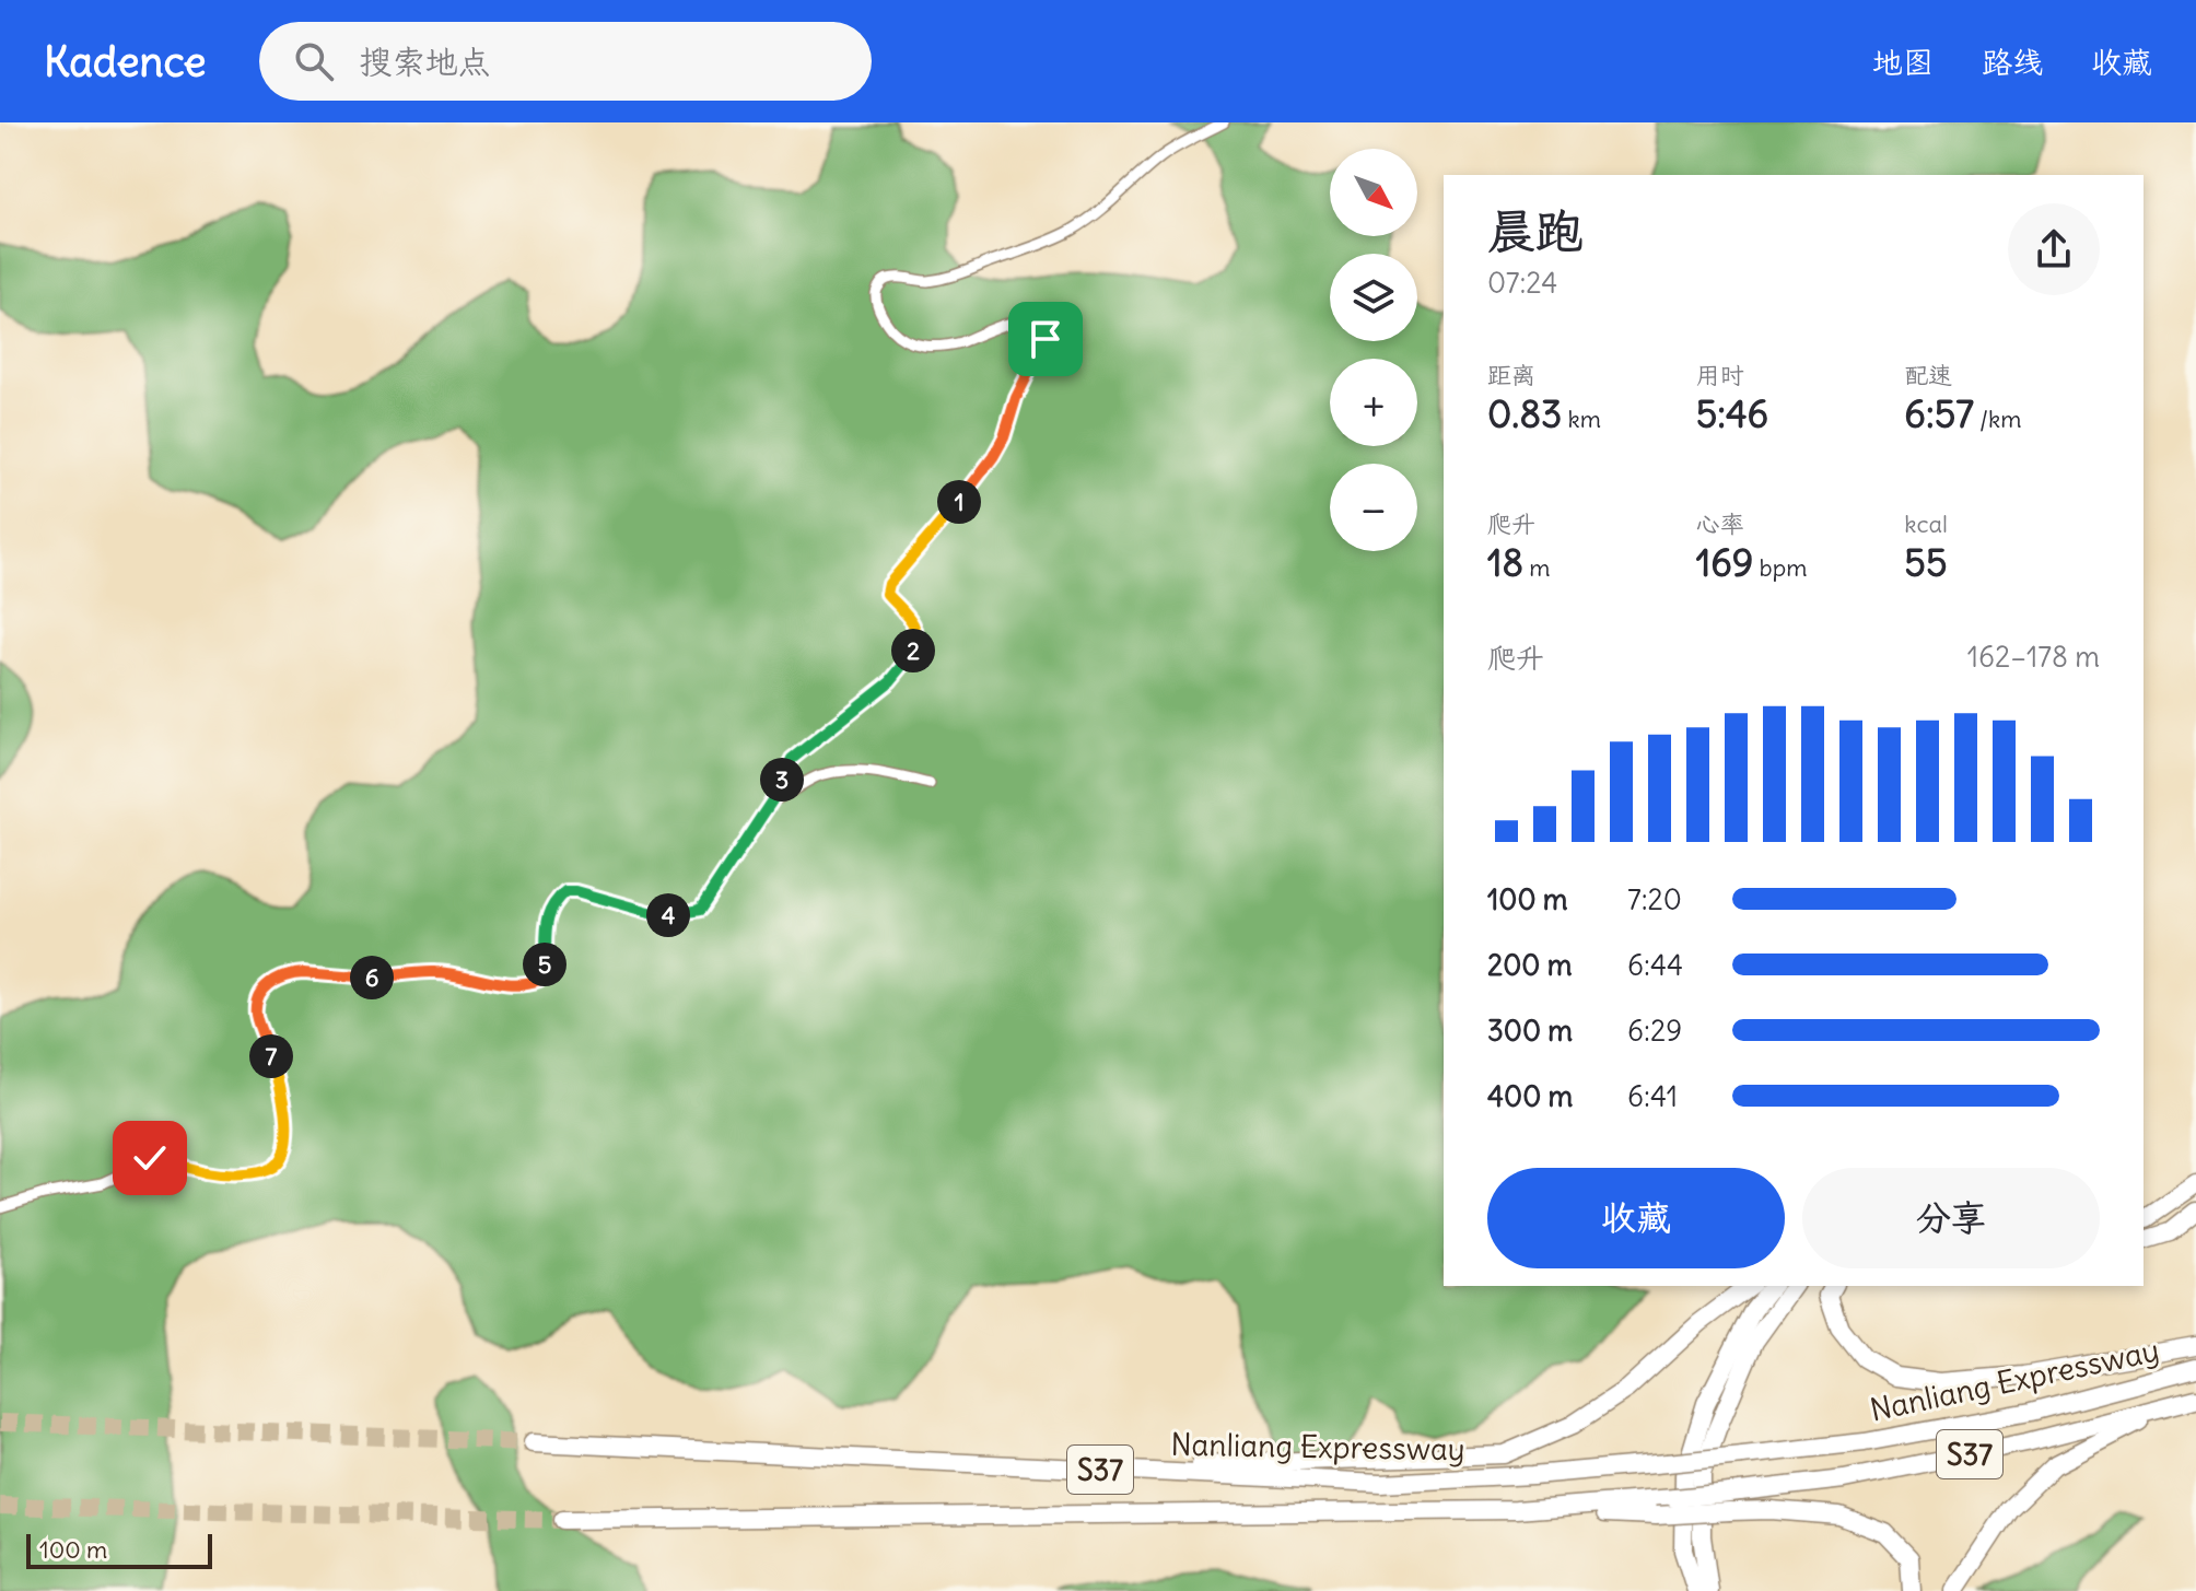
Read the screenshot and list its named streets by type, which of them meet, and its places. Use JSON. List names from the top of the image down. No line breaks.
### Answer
{"streets":{"highway":["Nanliang Expressway","S37"]},"scale_bar":"100 m","north":"bottom right","page":{"header":"Kadence","search":"搜索地点","nav":["地图","路线","收藏"],"map_buttons":["+","−"],"heading":["晨跑","07:24"],"stats":[["距离","0.83 km"],["用时","5:46"],["配速","6:57 /km"],["爬升","18 m"],["心率","169 bpm"],["kcal","55"]],"pins":["1","2","3","4","5","6","7"],"chart":["爬升","162–178 m"],"list":[{"name":"100 m","note":"7:20"},{"name":"200 m","note":"6:44"},{"name":"300 m","note":"6:29"},{"name":"400 m","note":"6:41"}],"buttons":["收藏","分享"],"scale":"100 m"}}
